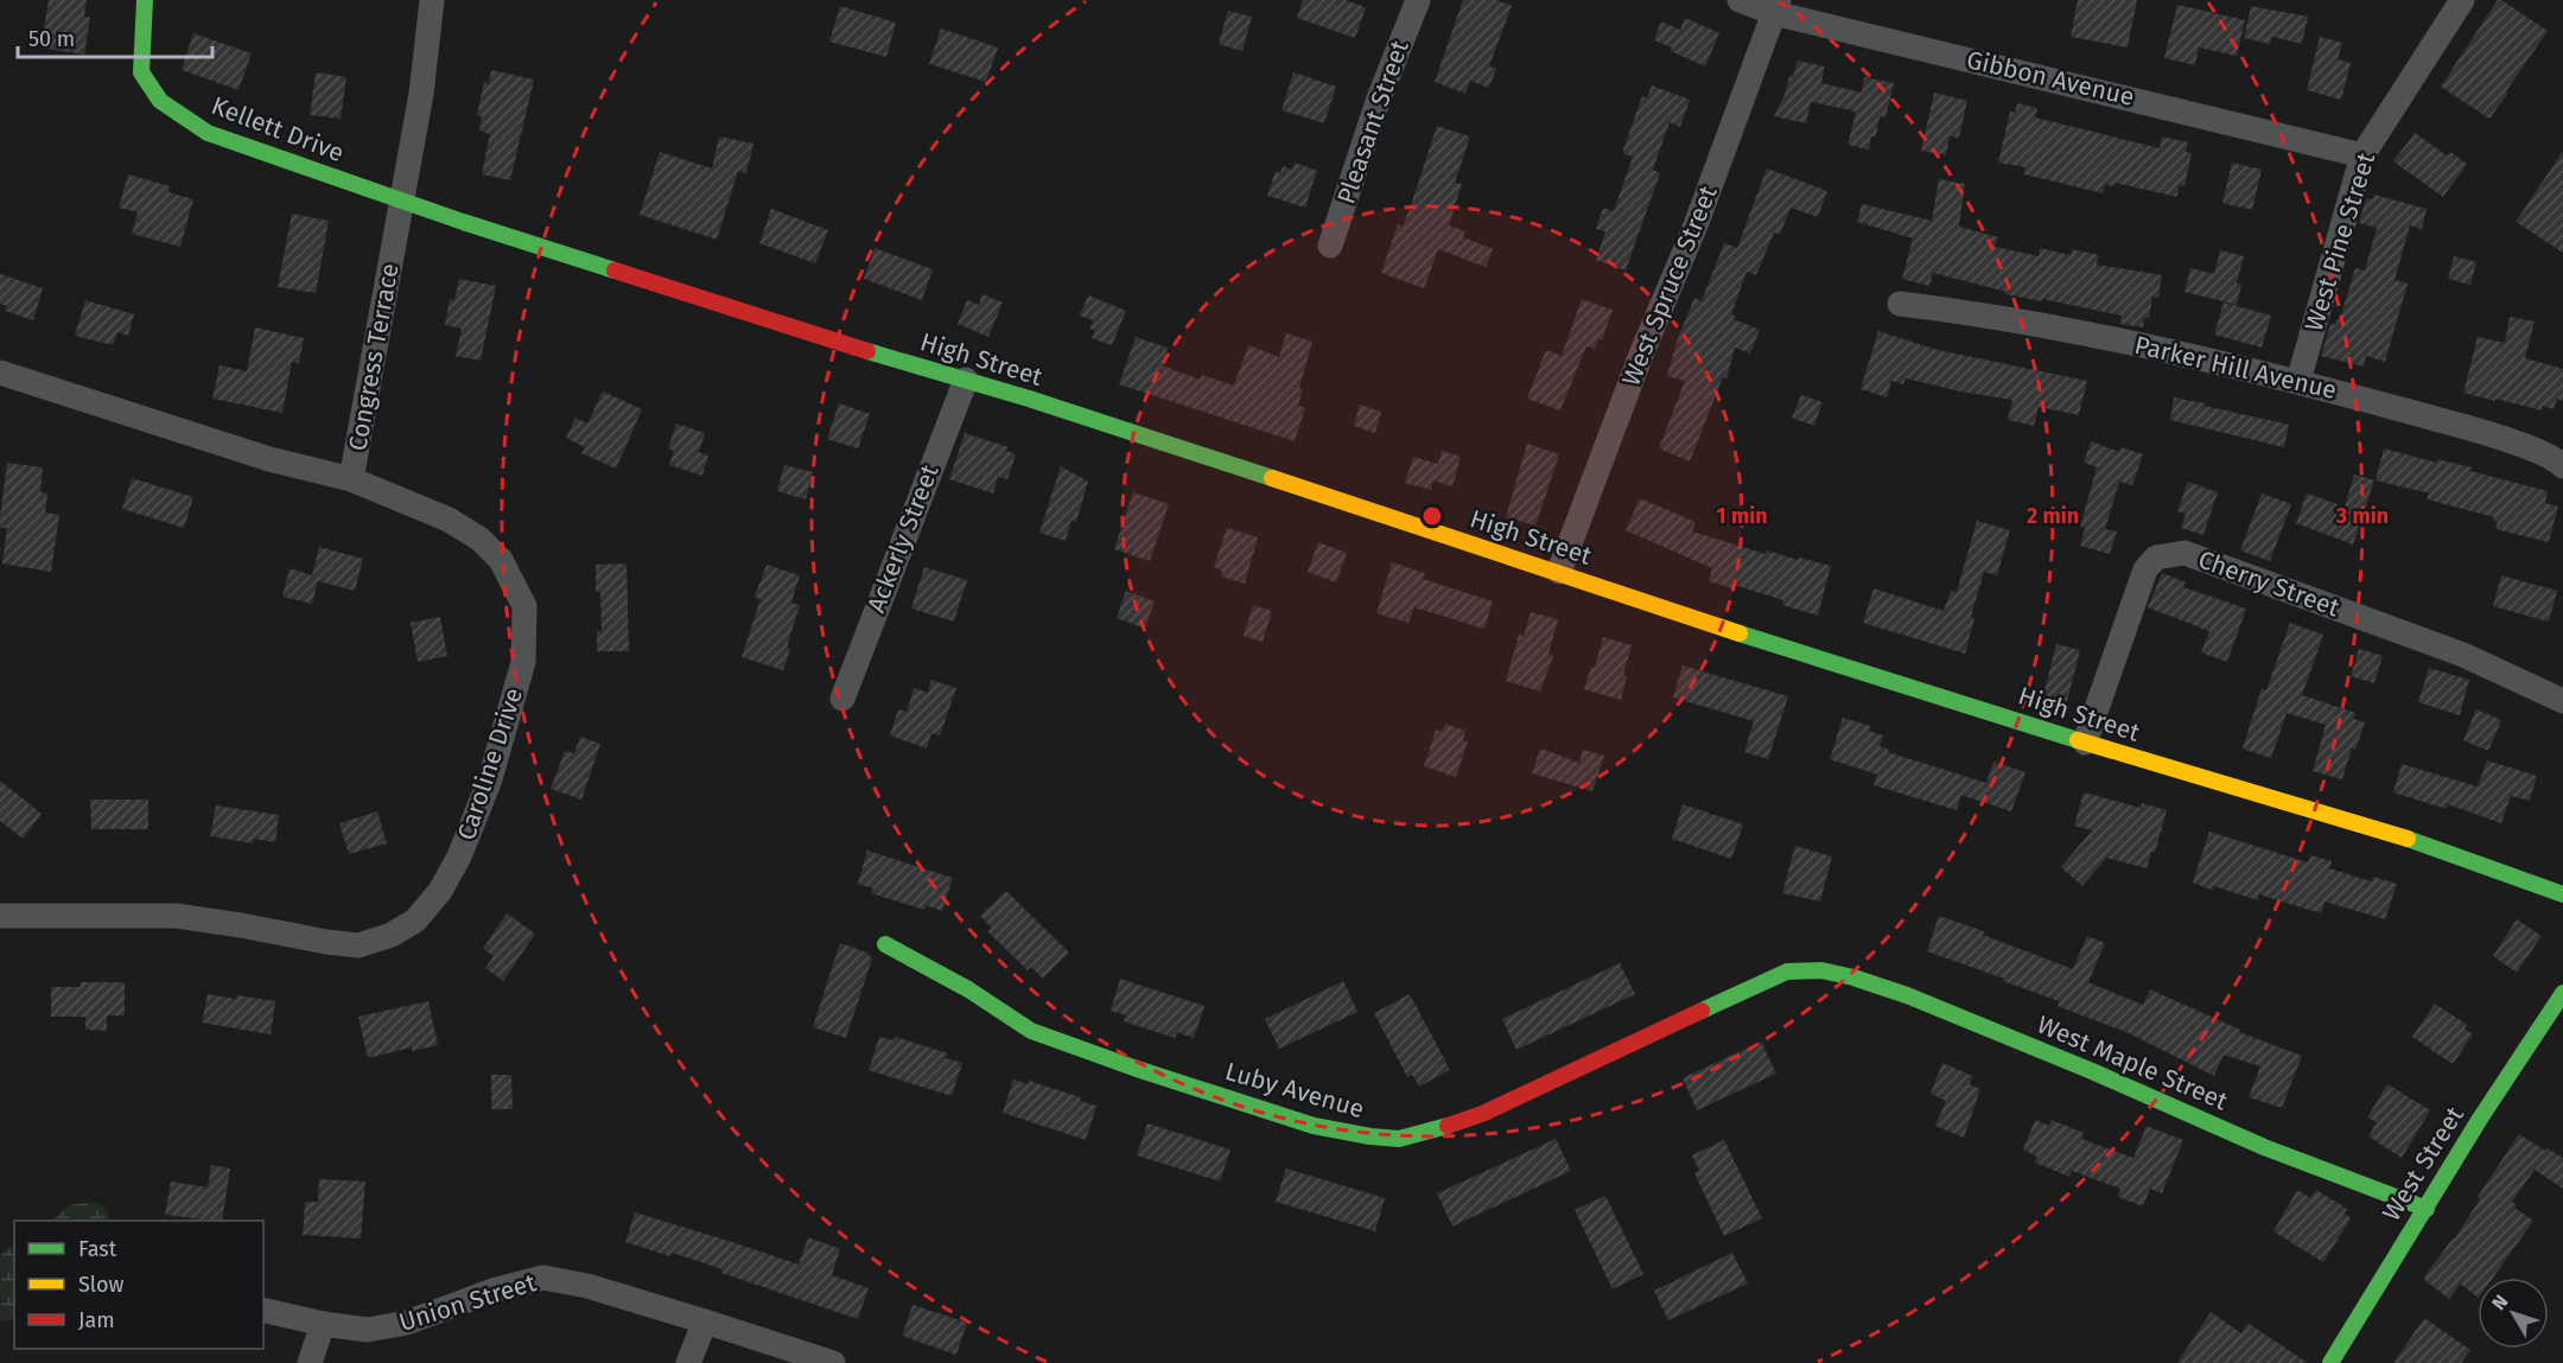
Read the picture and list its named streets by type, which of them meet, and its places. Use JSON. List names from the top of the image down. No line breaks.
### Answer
{"streets":{"street":["Gibbon Avenue","Pleasant Street","Kellett Drive","West Pine Street","West Spruce Street","Congress Terrace","High Street","Parker Hill Avenue","Ackerly Street","Cherry Street","Caroline Drive","West Maple Street","Luby Avenue","West Street","Union Street"]},"crossings":[["Gibbon Avenue","West Pine Street"],["Gibbon Avenue","West Spruce Street"],["Kellett Drive","Congress Terrace"],["Kellett Drive","High Street"],["West Pine Street","Parker Hill Avenue"],["West Spruce Street","High Street"],["Congress Terrace","High Street"],["Congress Terrace","Caroline Drive"],["High Street","Ackerly Street"],["High Street","Cherry Street"],["West Maple Street","Luby Avenue"],["West Maple Street","West Street"]],"legend":["Fast","Slow","Jam"],"scale_bar":"50 m","north":"top left","rings":["1 min","2 min","3 min"]}
